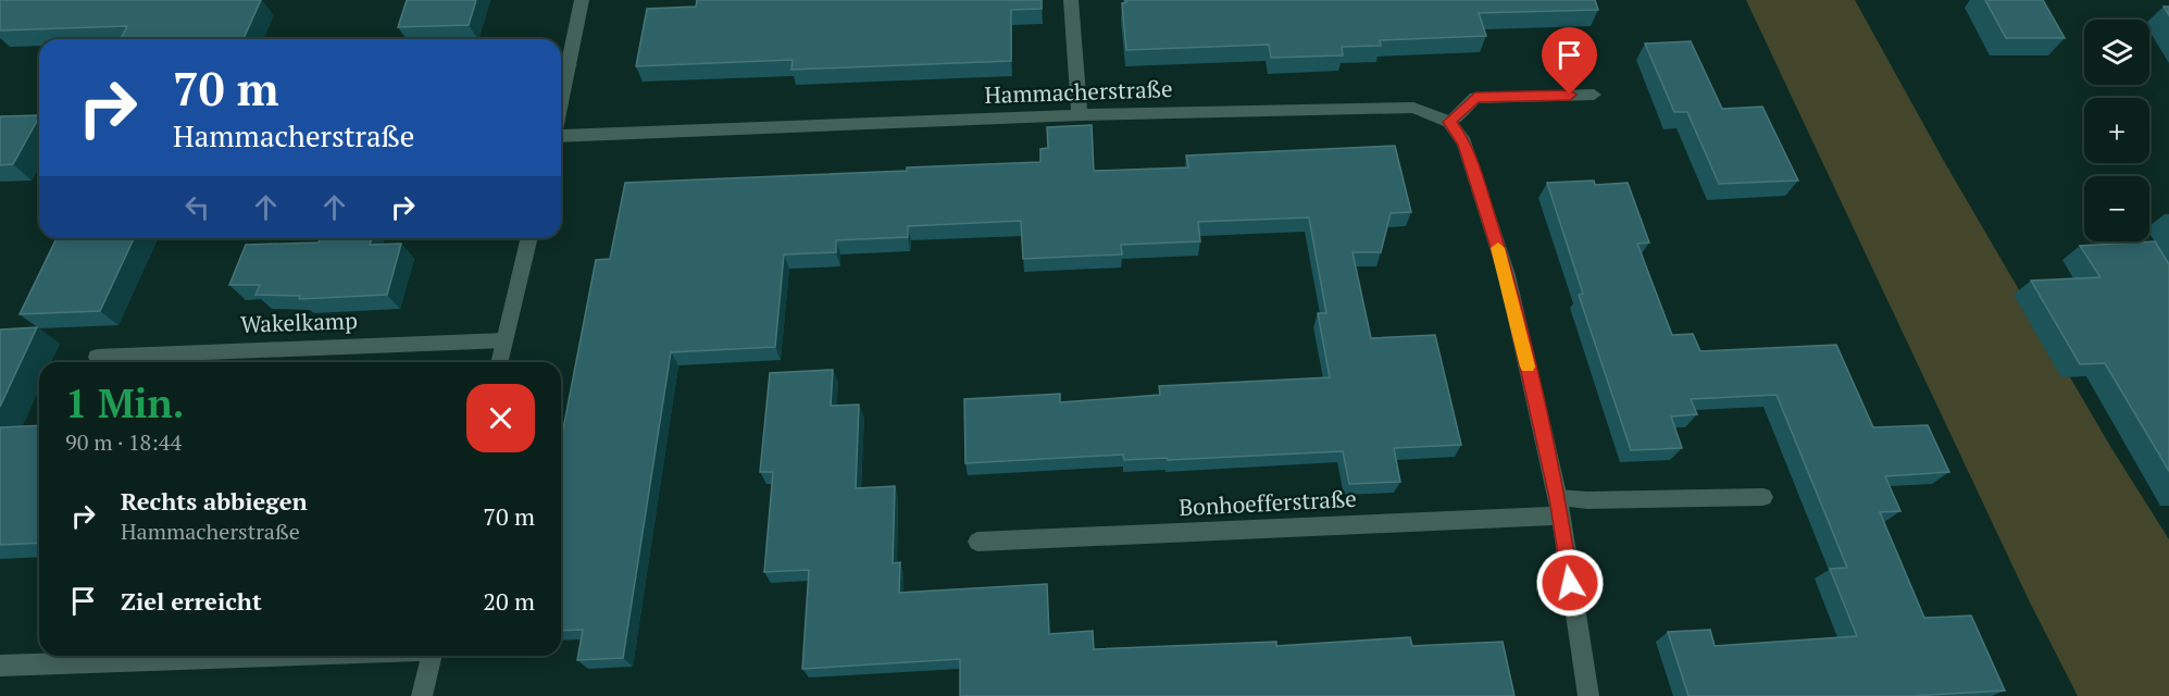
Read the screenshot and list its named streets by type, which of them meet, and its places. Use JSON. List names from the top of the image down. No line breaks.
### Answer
{"streets":{"street":["Hammacherstraße","Wakelkamp","Bonhoefferstraße"]},"page":{"map_buttons":["+","−"],"turn":["70 m","Hammacherstraße"],"heading":["1 Min.","90 m · 18:44"],"list":[{"name":"Rechts abbiegen","note":"Hammacherstraße","value":"70 m"},{"name":"Ziel erreicht","value":"20 m"}]}}
